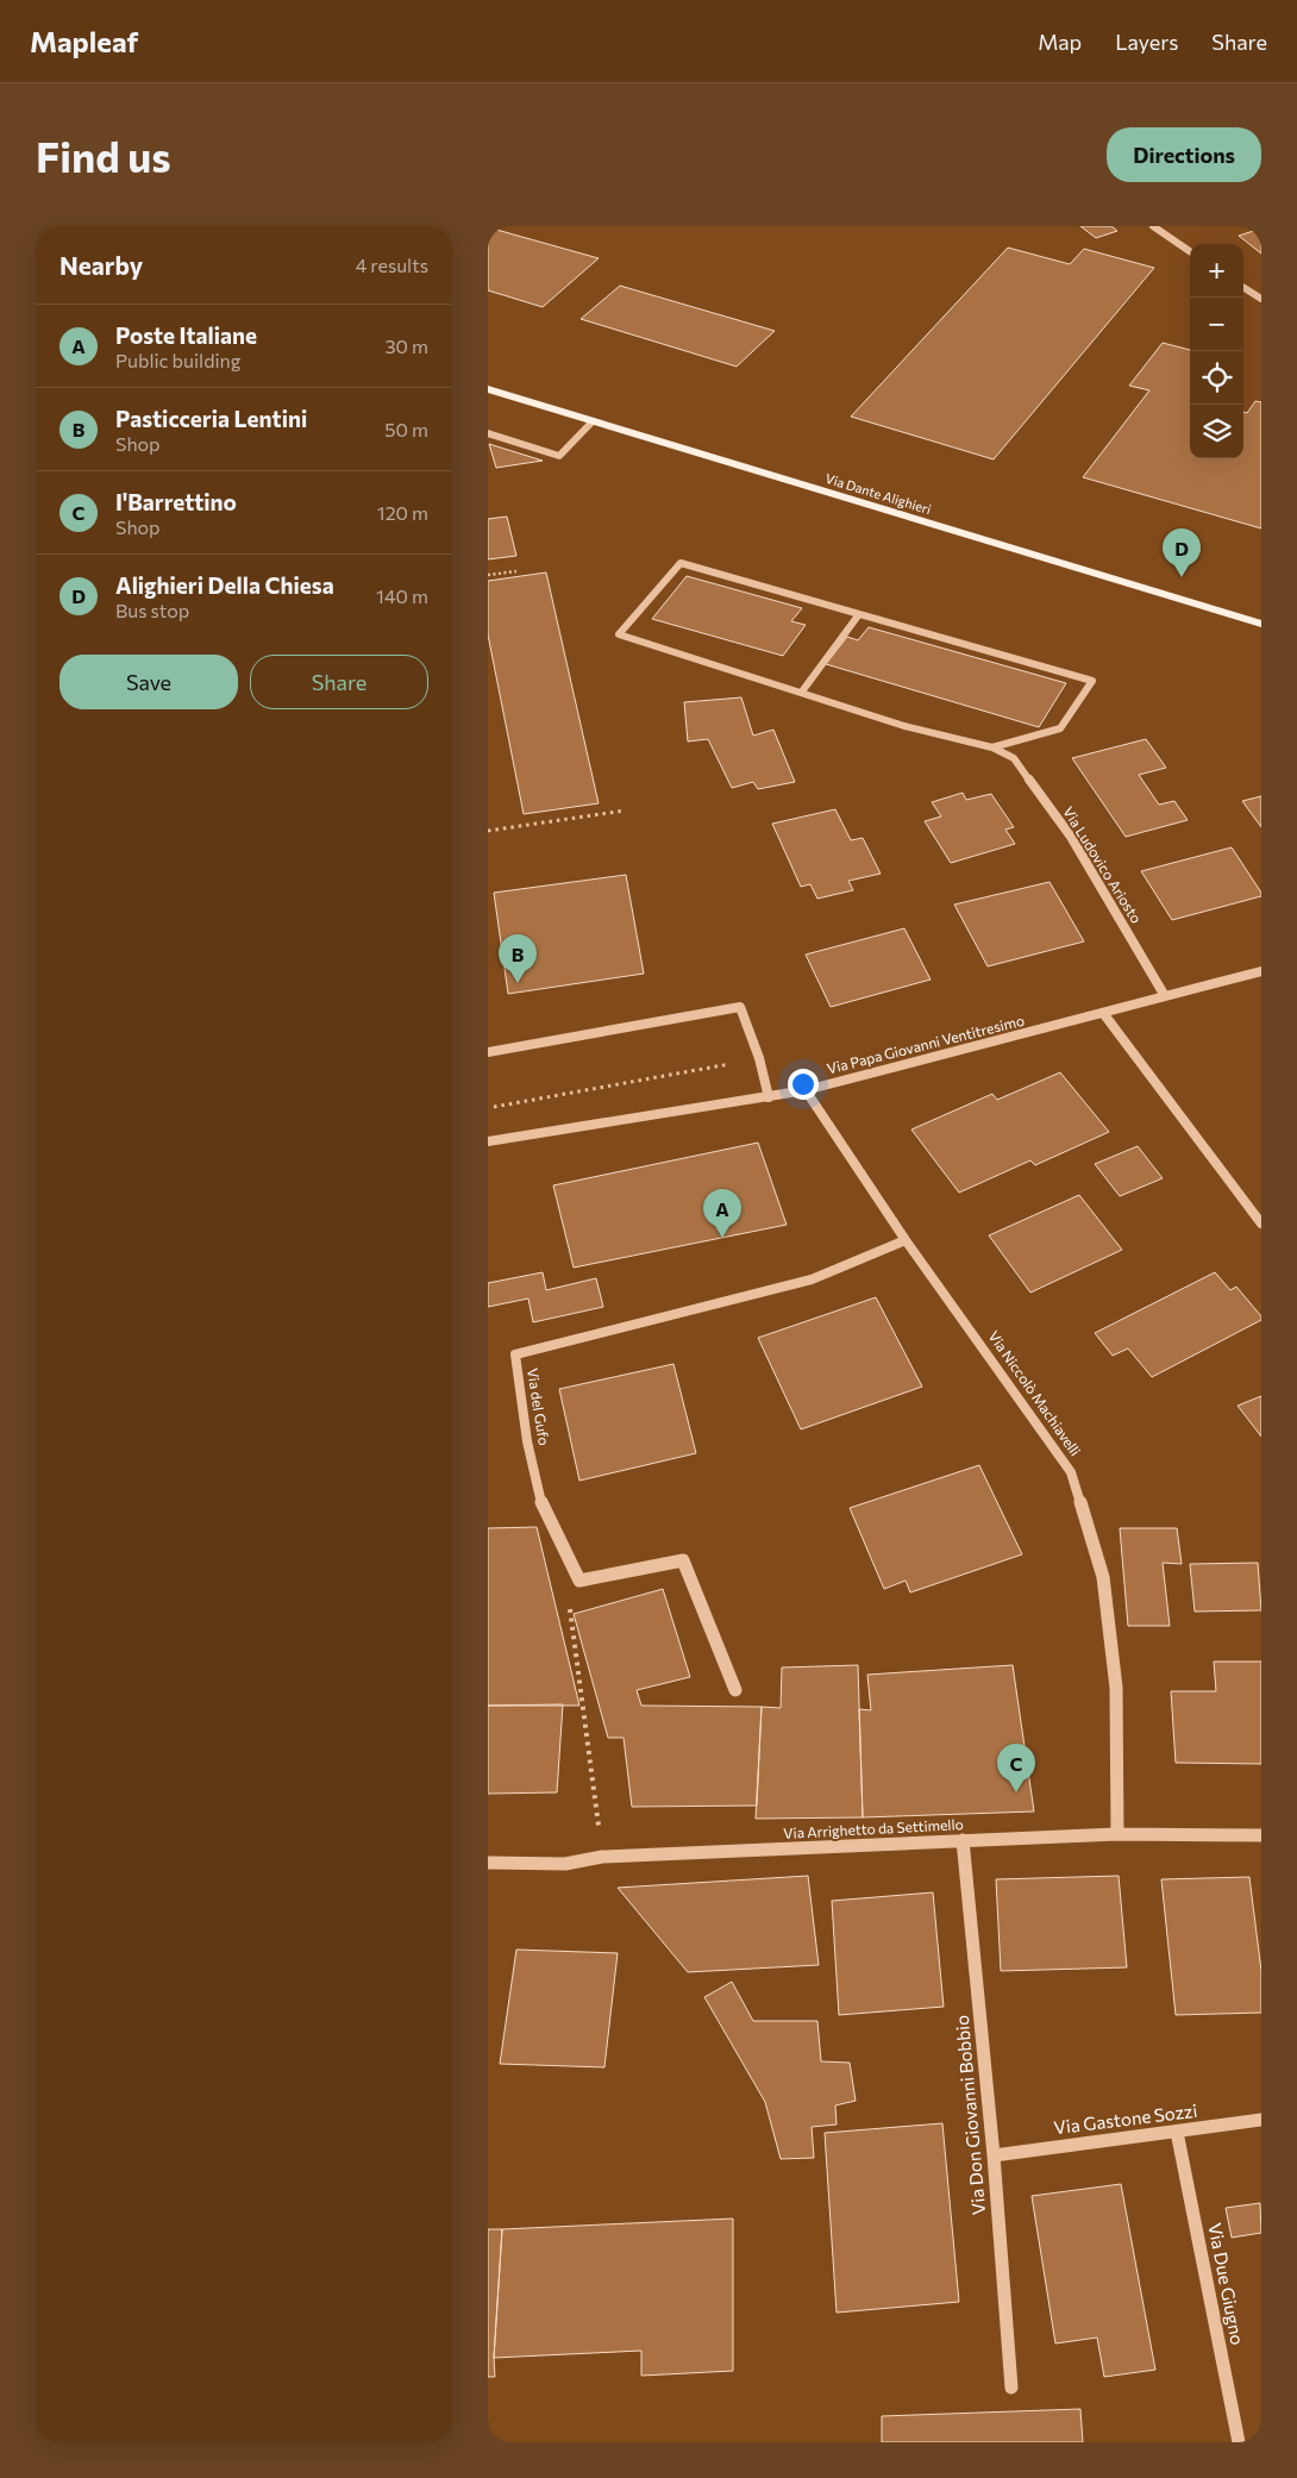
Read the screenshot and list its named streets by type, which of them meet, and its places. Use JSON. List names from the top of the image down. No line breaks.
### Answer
{"streets":{"main road":["Via Dante Alighieri"],"street":["Via Ludovico Ariosto","Via Papa Giovanni Ventitresimo","Via Niccolò Machiavelli","Via del Gufo","Via Arrighetto da Settimello","Via Don Giovanni Bobbio","Via Gastone Sozzi","Via Due Giugno"]},"crossings":[["Via Ludovico Ariosto","Via Papa Giovanni Ventitresimo"],["Via Papa Giovanni Ventitresimo","Via Niccolò Machiavelli"],["Via Niccolò Machiavelli","Via del Gufo"],["Via Niccolò Machiavelli","Via Arrighetto da Settimello"],["Via Arrighetto da Settimello","Via Don Giovanni Bobbio"],["Via Don Giovanni Bobbio","Via Gastone Sozzi"],["Via Gastone Sozzi","Via Due Giugno"]],"page":{"header":"Mapleaf","nav":["Map","Layers","Share"],"buttons":["Directions",["Save","Share"]],"title":"Find us","heading":["Nearby","4 results"],"map_buttons":["+","−"],"list":[{"mark":"A","name":"Poste Italiane","note":"Public building","value":"30 m"},{"mark":"B","name":"Pasticceria Lentini","note":"Shop","value":"50 m"},{"mark":"C","name":"I'Barrettino","note":"Shop","value":"120 m"},{"mark":"D","name":"Alighieri Della Chiesa","note":"Bus stop","value":"140 m"}],"pins":["D","B","A","C"]}}
